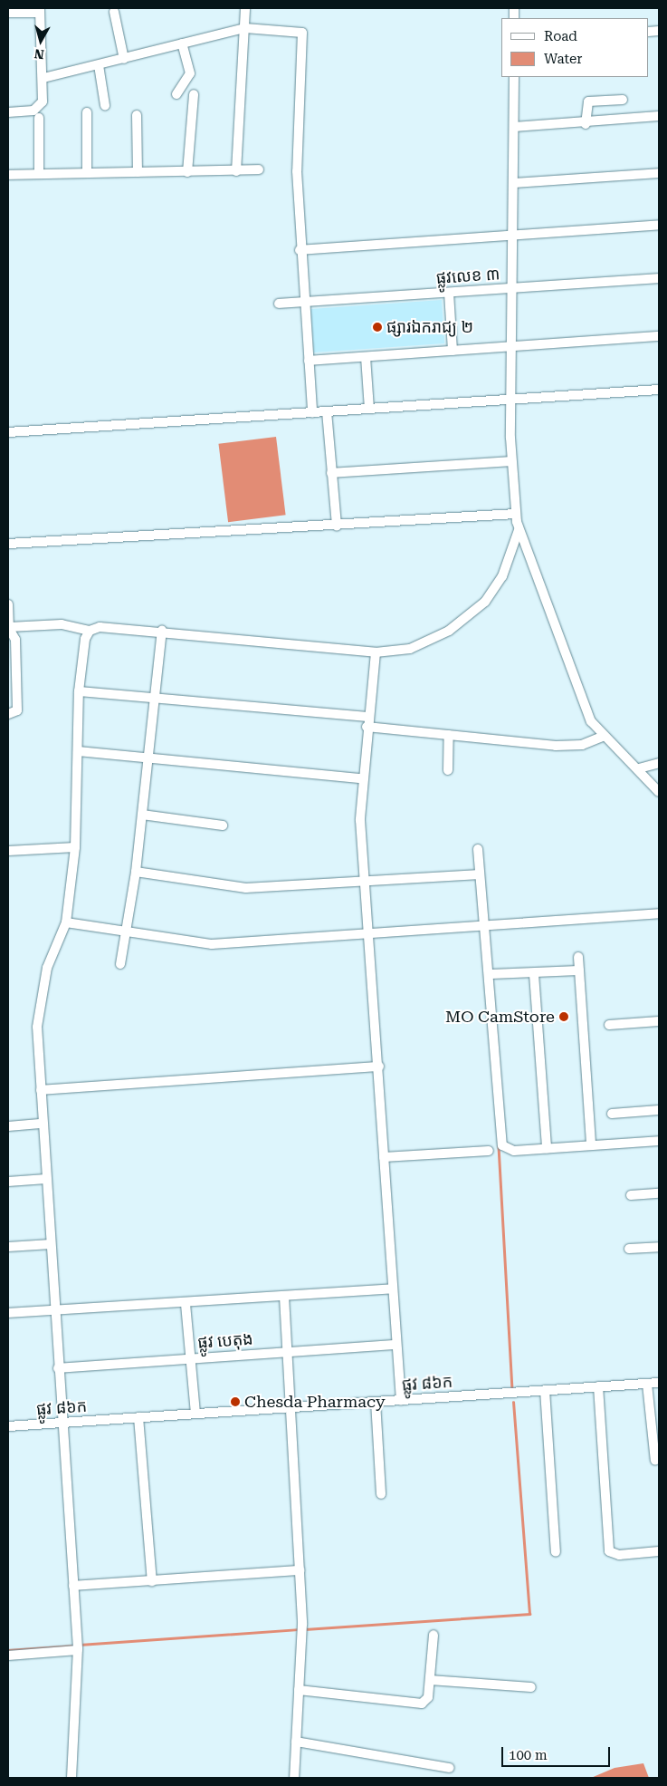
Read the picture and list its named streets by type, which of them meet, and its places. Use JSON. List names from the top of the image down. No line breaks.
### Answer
{"streets":{"street":["ផ្លូវលេខ ៣","ផ្លូវ បេតុង","ផ្លូវ ៨៦ក"]},"places":["ផ្សារឯករាជ្យ ២","MO CamStore","Chesda Pharmacy"],"legend":["Road","Water"],"scale_bar":"100 m","north":"bottom"}
